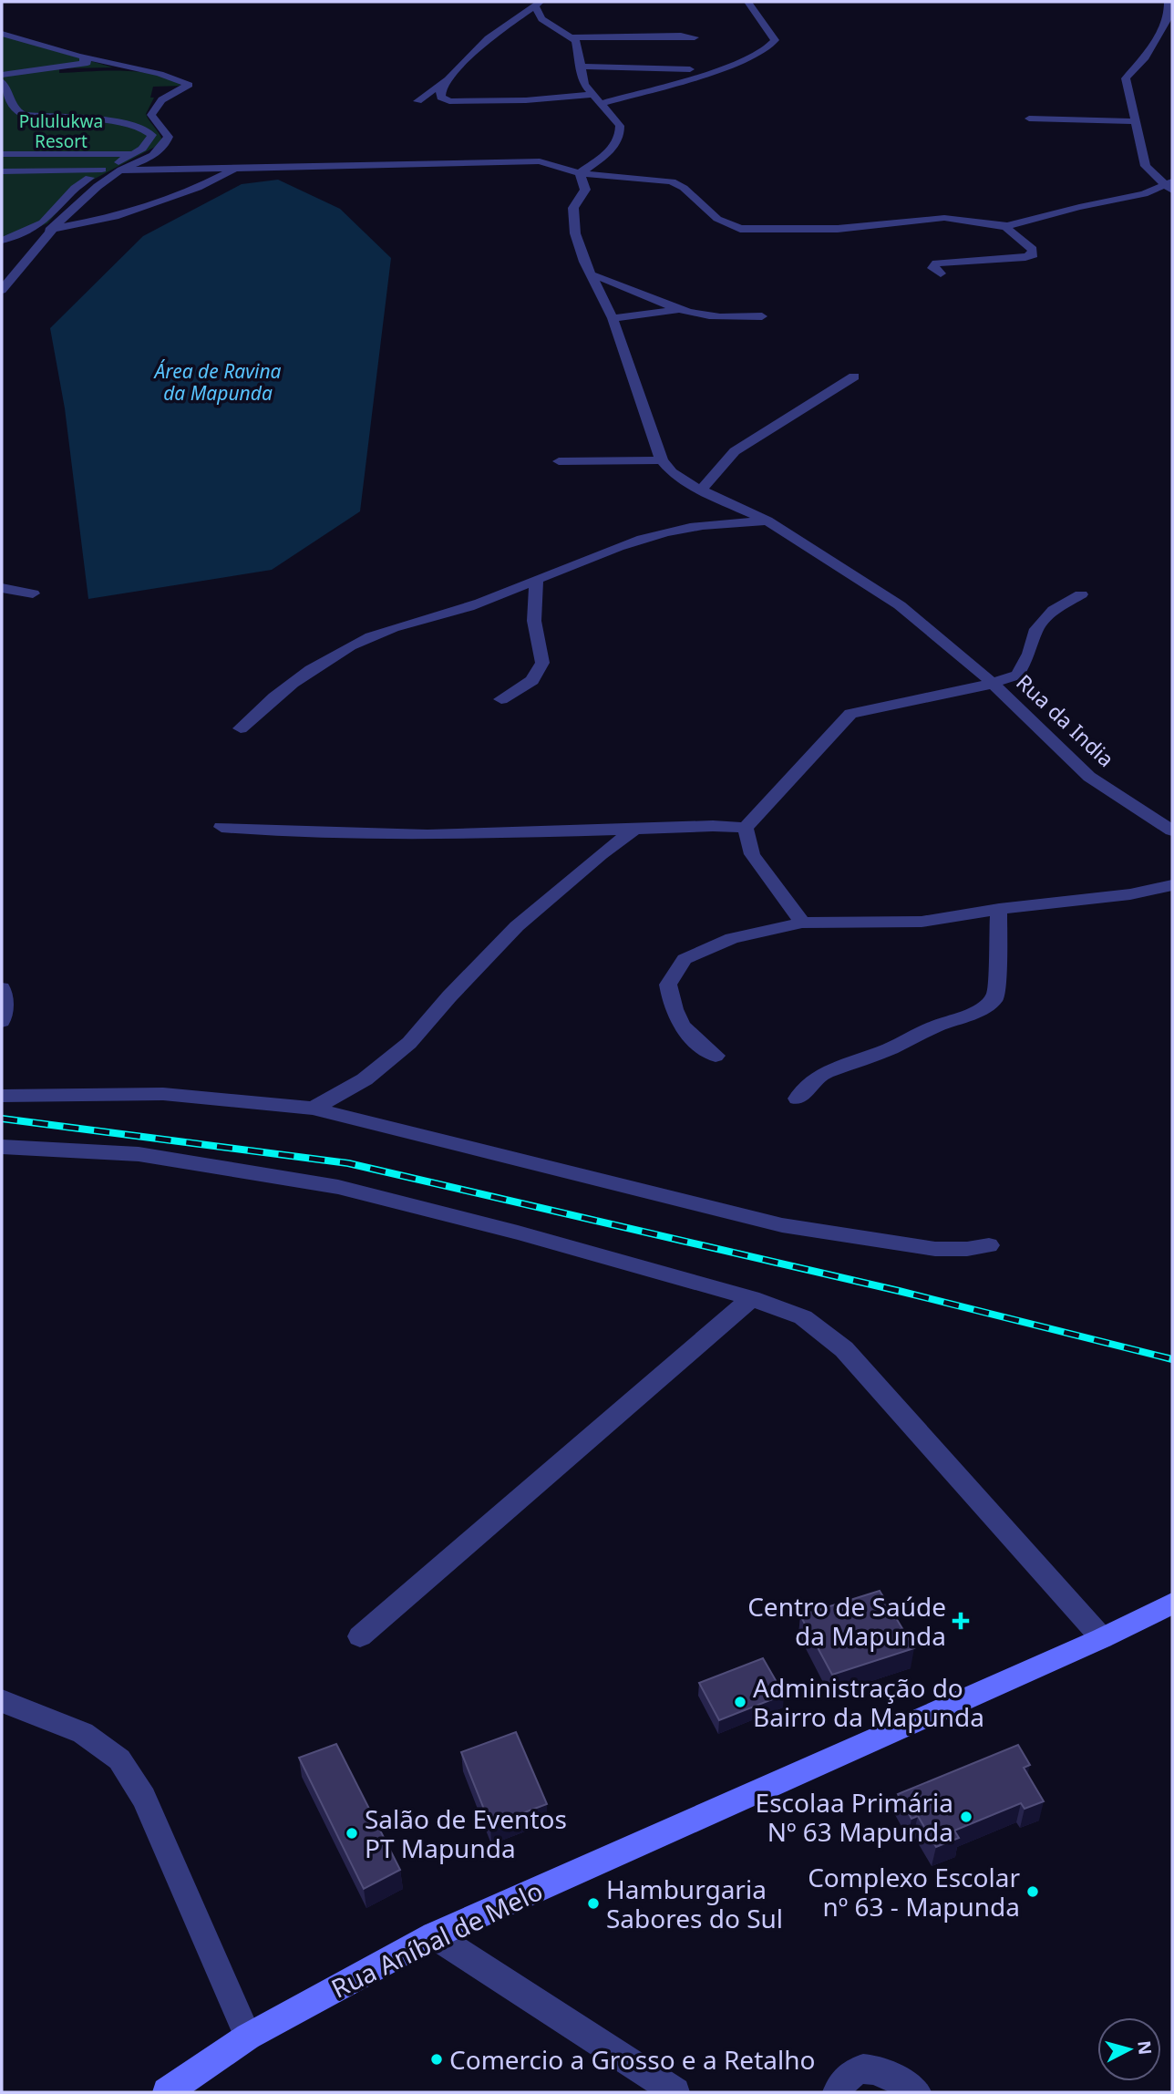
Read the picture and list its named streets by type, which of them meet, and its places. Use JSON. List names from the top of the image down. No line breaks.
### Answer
{"streets":{"street":["Rua da India","Rua Aníbal de Melo"]},"water":["Área de Ravina da Mapunda"],"parks":["Pululukwa Resort"],"places":{"health":["Centro de Saúde da Mapunda"],"other":["Administração do Bairro da Mapunda","Escolaa Primária Nº 63 Mapunda","Salão de Eventos PT Mapunda","Complexo Escolar nº 63 - Mapunda","Hamburgaria Sabores do Sul","Comercio a Grosso e a Retalho"]},"north":"right"}
